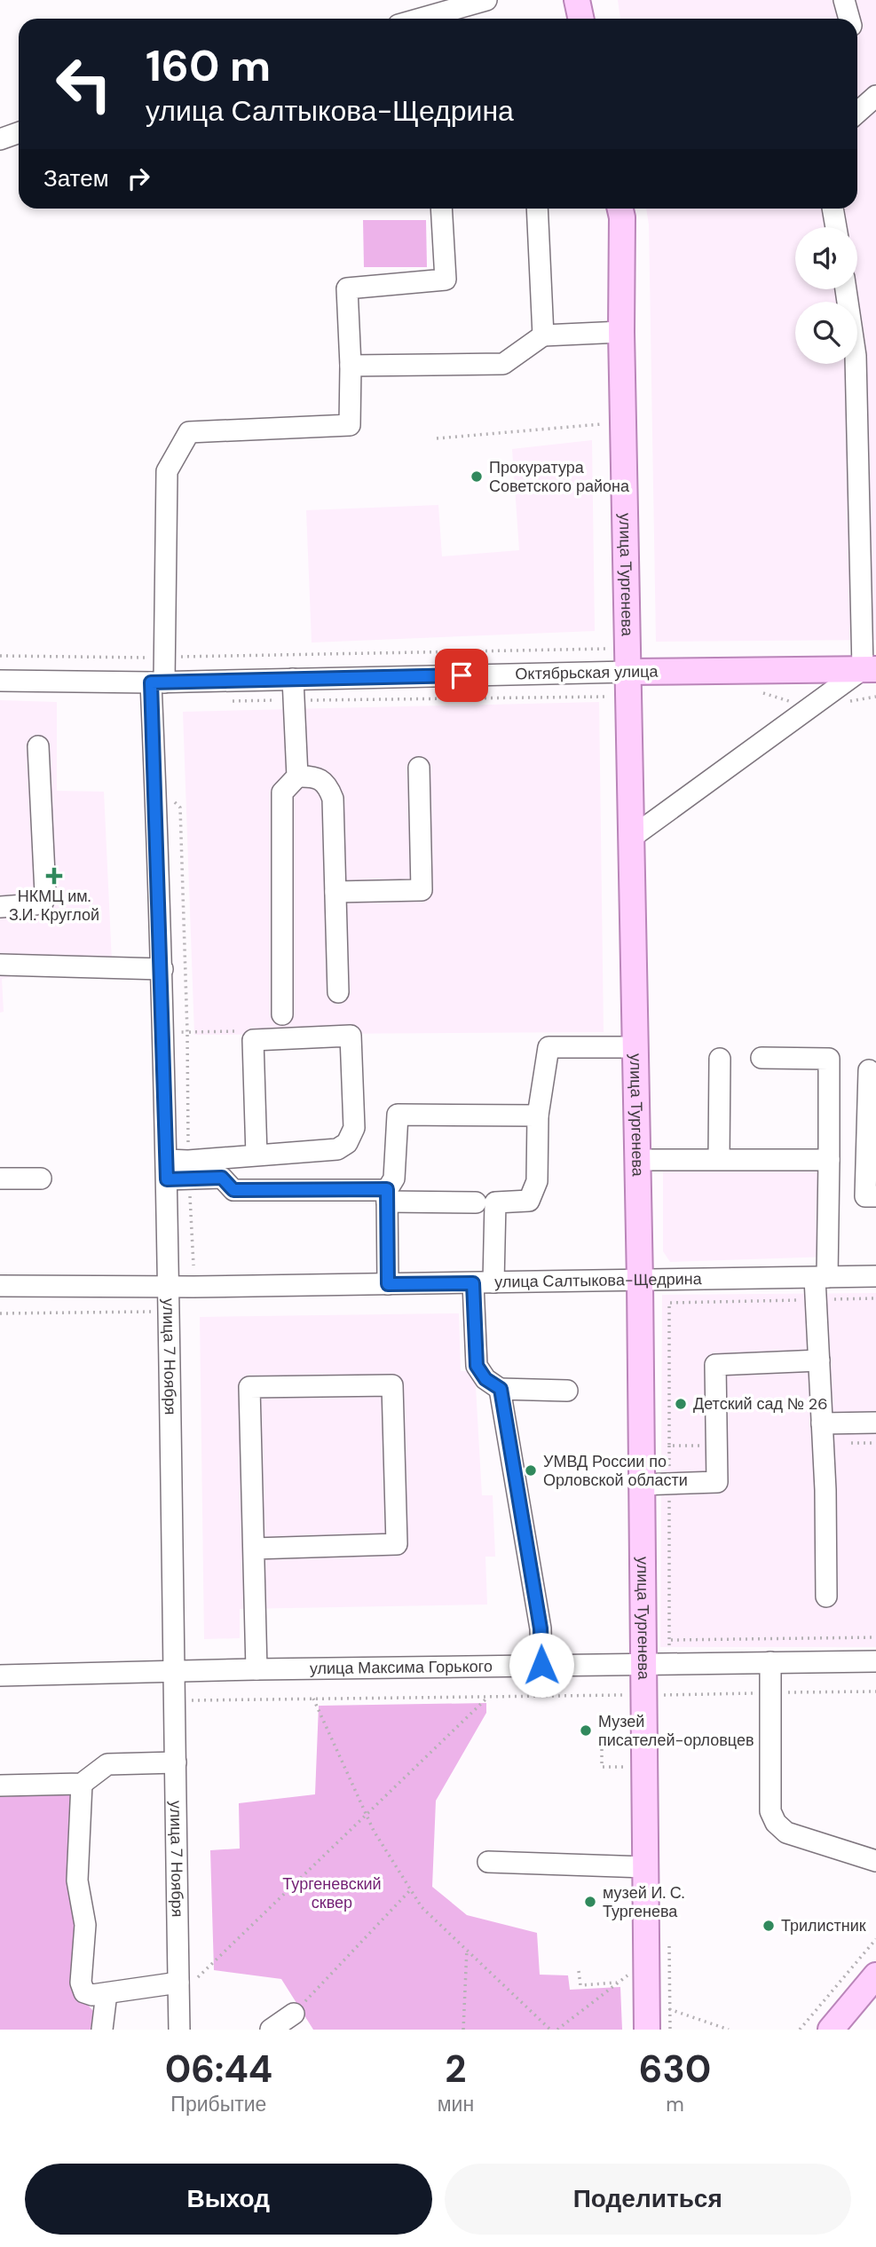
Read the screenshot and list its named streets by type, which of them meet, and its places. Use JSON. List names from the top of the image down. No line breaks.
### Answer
{"streets":{"main road":["улица Тургенева","Октябрьская улица"],"street":["улица Салтыкова-Щедрина","улица 7 Ноября","улица Максима Горького"]},"crossings":[["улица Тургенева","Октябрьская улица"],["улица Тургенева","улица Салтыкова-Щедрина"],["улица Тургенева","улица Максима Горького"],["Октябрьская улица","улица 7 Ноября"],["улица Салтыкова-Щедрина","улица 7 Ноября"],["улица 7 Ноября","улица Максима Горького"]],"parks":["Тургеневский сквер"],"places":{"other":["Прокуратура Советского района","Детский сад № 26","УМВД России по Орловской области","Музей писателей-орловцев","музей И. С. Тургенева","Трилистник"],"health":["НКМЦ им. З.И. Круглой"]},"page":{"turn":["160 m","улица Салтыкова-Щедрина"],"then":"Затем","eta":["06:44","Прибытие","2","мин","630","m"],"buttons":["Выход","Поделиться"]}}
